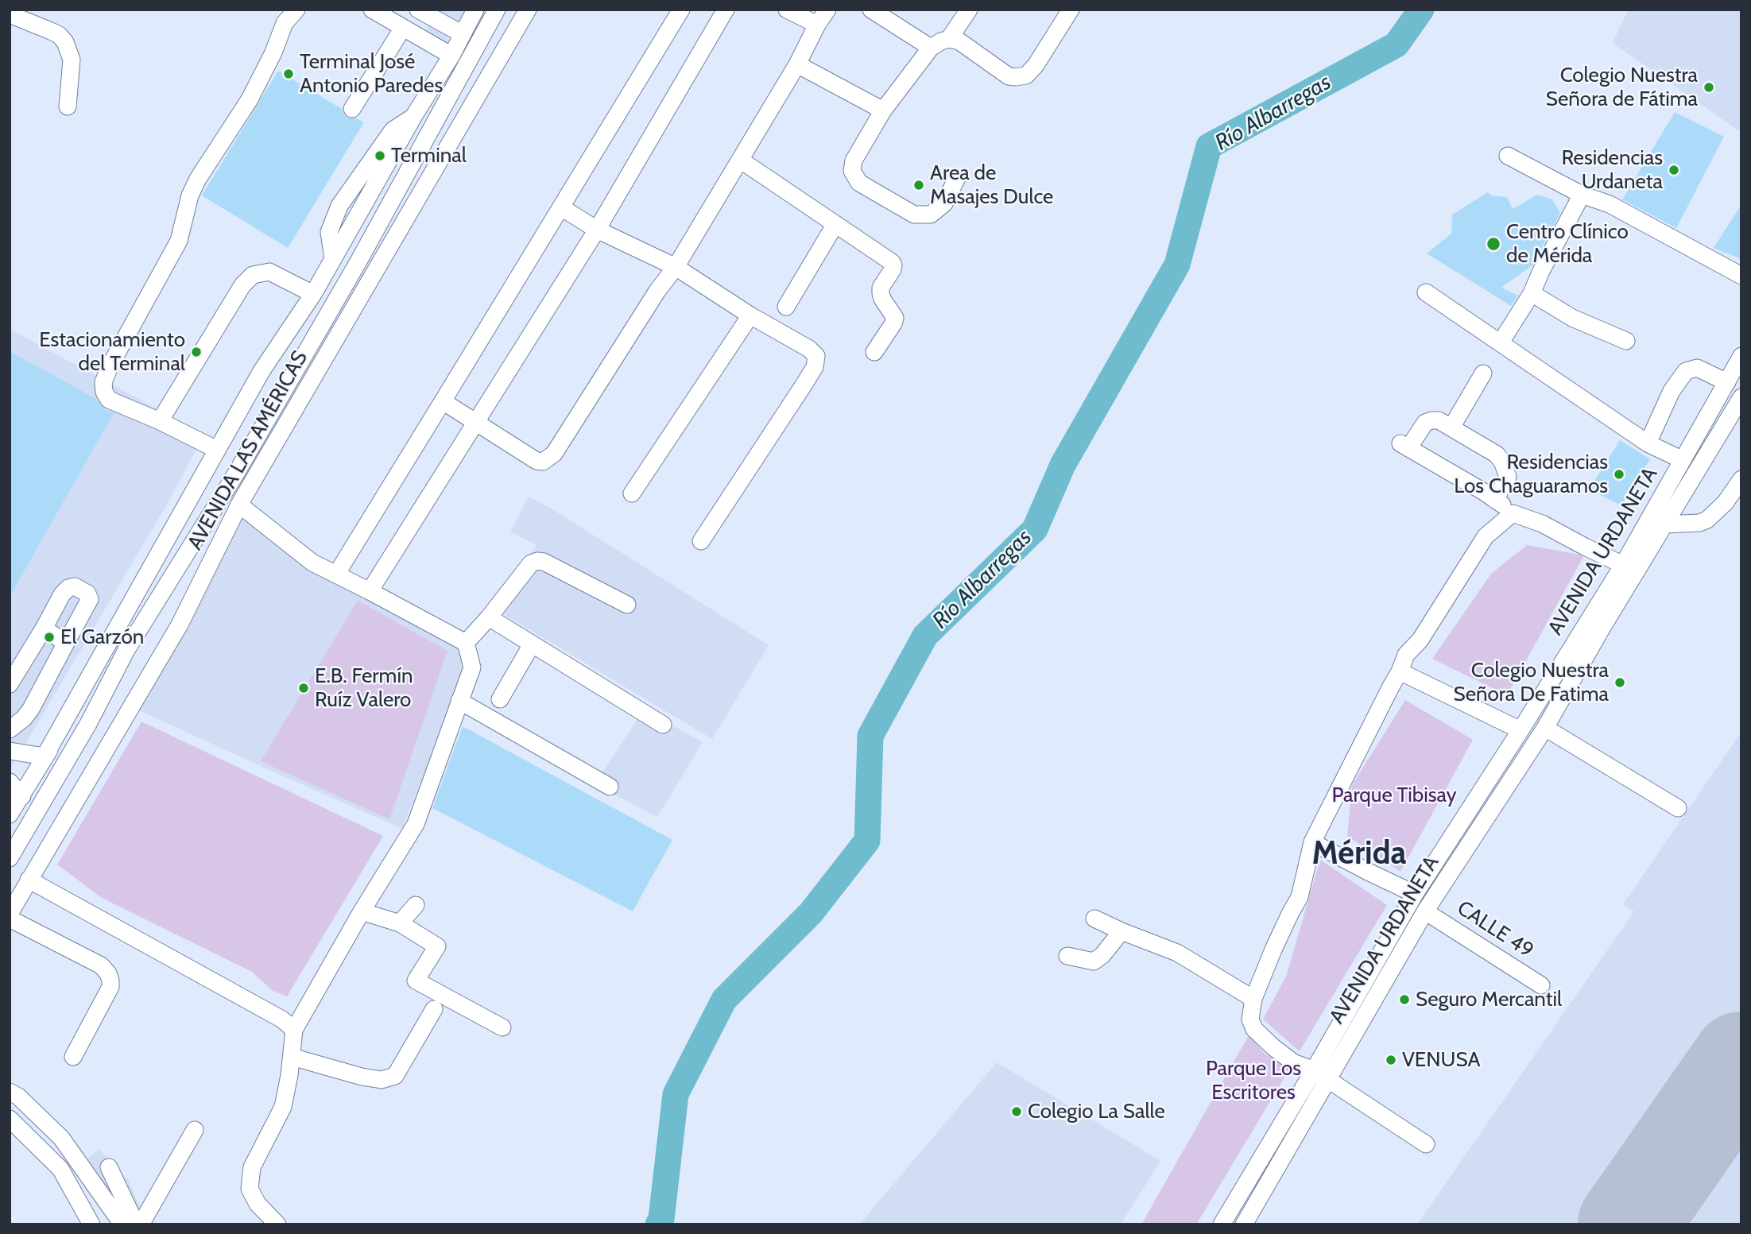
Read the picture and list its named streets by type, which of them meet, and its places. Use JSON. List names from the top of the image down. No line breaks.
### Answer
{"streets":{"street":["AVENIDA LAS AMÉRICAS","AVENIDA URDANETA","CALLE 49"]},"crossings":[["AVENIDA URDANETA","CALLE 49"]],"districts":["Mérida"],"water":["Río Albarregas"],"parks":["Parque Tibisay","Parque Los Escritores"],"places":["Terminal José Antonio Paredes","Colegio Nuestra Señora de Fátima","Terminal","Residencias Urdaneta","Area de Masajes Dulce","Centro Clínico de Mérida","Estacionamiento del Terminal","Residencias Los Chaguaramos","El Garzón","Colegio Nuestra Señora De Fatima","E.B. Fermín Ruíz Valero","Seguro Mercantil","VENUSA","Colegio La Salle"]}
